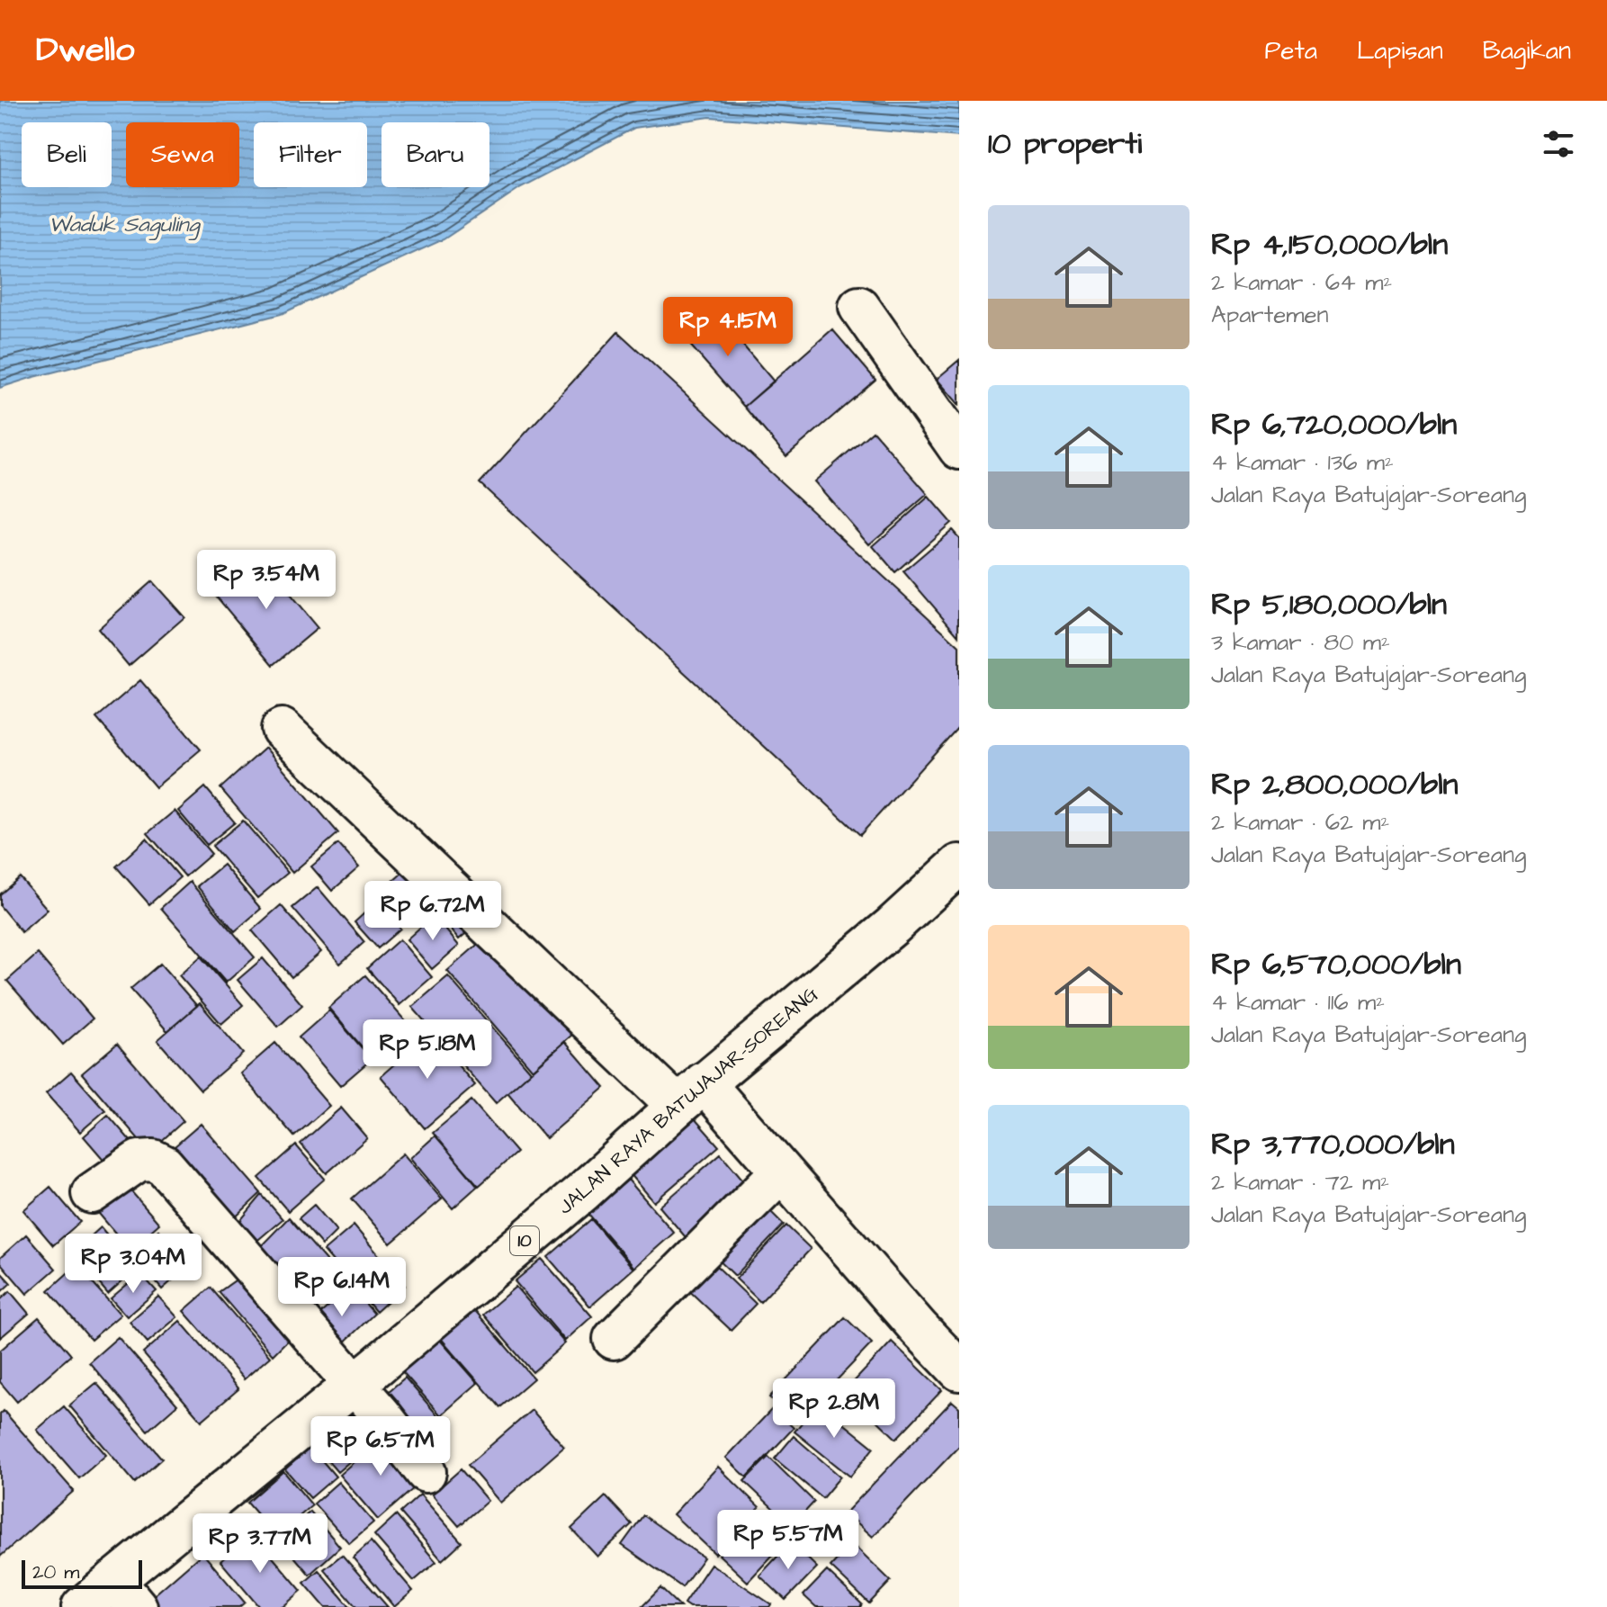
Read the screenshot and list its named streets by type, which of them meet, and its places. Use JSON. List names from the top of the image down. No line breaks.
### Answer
{"streets":{"main road":["JALAN RAYA BATUJAJAR-SOREANG","10"]},"water":["Waduk Saguling"],"scale_bar":"20 m","page":{"header":"Dwello","nav":["Peta","Lapisan","Bagikan"],"heading":"10 properti","chip":["Beli","Sewa","Filter","Baru"],"list":[{"name":"Rp 4,150,000/bln","note":"2 kamar · 64 m² · Apartemen"},{"name":"Rp 6,720,000/bln","note":"4 kamar · 136 m² · Jalan Raya Batujajar-Soreang"},{"name":"Rp 5,180,000/bln","note":"3 kamar · 80 m² · Jalan Raya Batujajar-Soreang"},{"name":"Rp 2,800,000/bln","note":"2 kamar · 62 m² · Jalan Raya Batujajar-Soreang"},{"name":"Rp 6,570,000/bln","note":"4 kamar · 116 m² · Jalan Raya Batujajar-Soreang"},{"name":"Rp 3,770,000/bln","note":"2 kamar · 72 m² · Jalan Raya Batujajar-Soreang"}],"price":["Rp 4.15M","Rp 3.54M","Rp 6.72M","Rp 5.18M","Rp 3.04M","Rp 6.14M","Rp 2.8M","Rp 6.57M","Rp 5.57M","Rp 3.77M"],"scale":"20 m"}}
